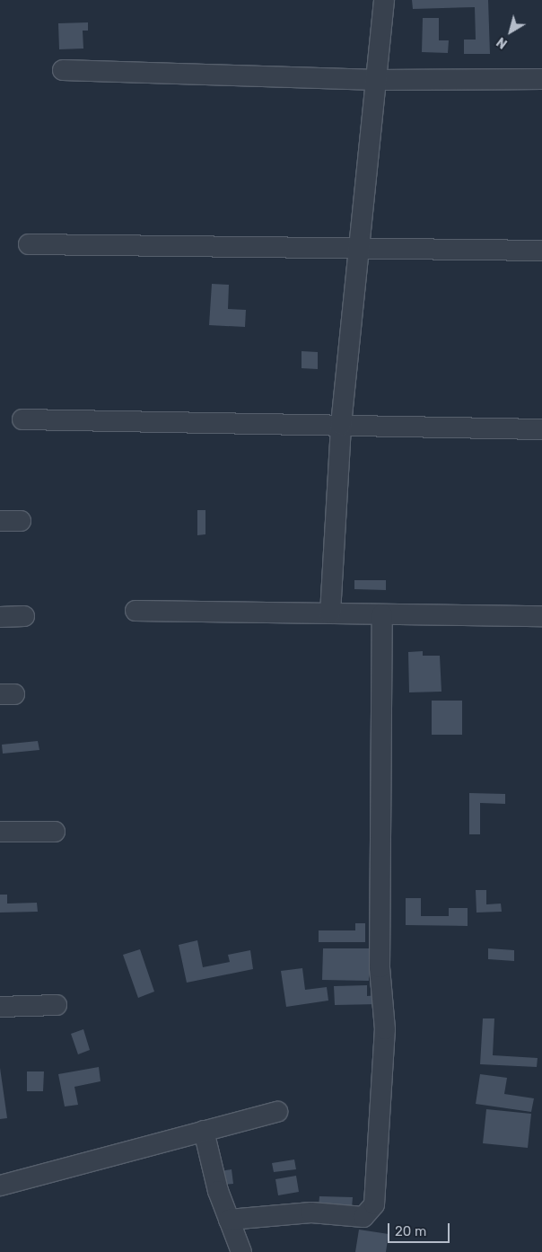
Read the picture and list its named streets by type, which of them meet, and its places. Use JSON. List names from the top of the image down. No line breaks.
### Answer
{"scale_bar":"20 m","north":"bottom left"}
